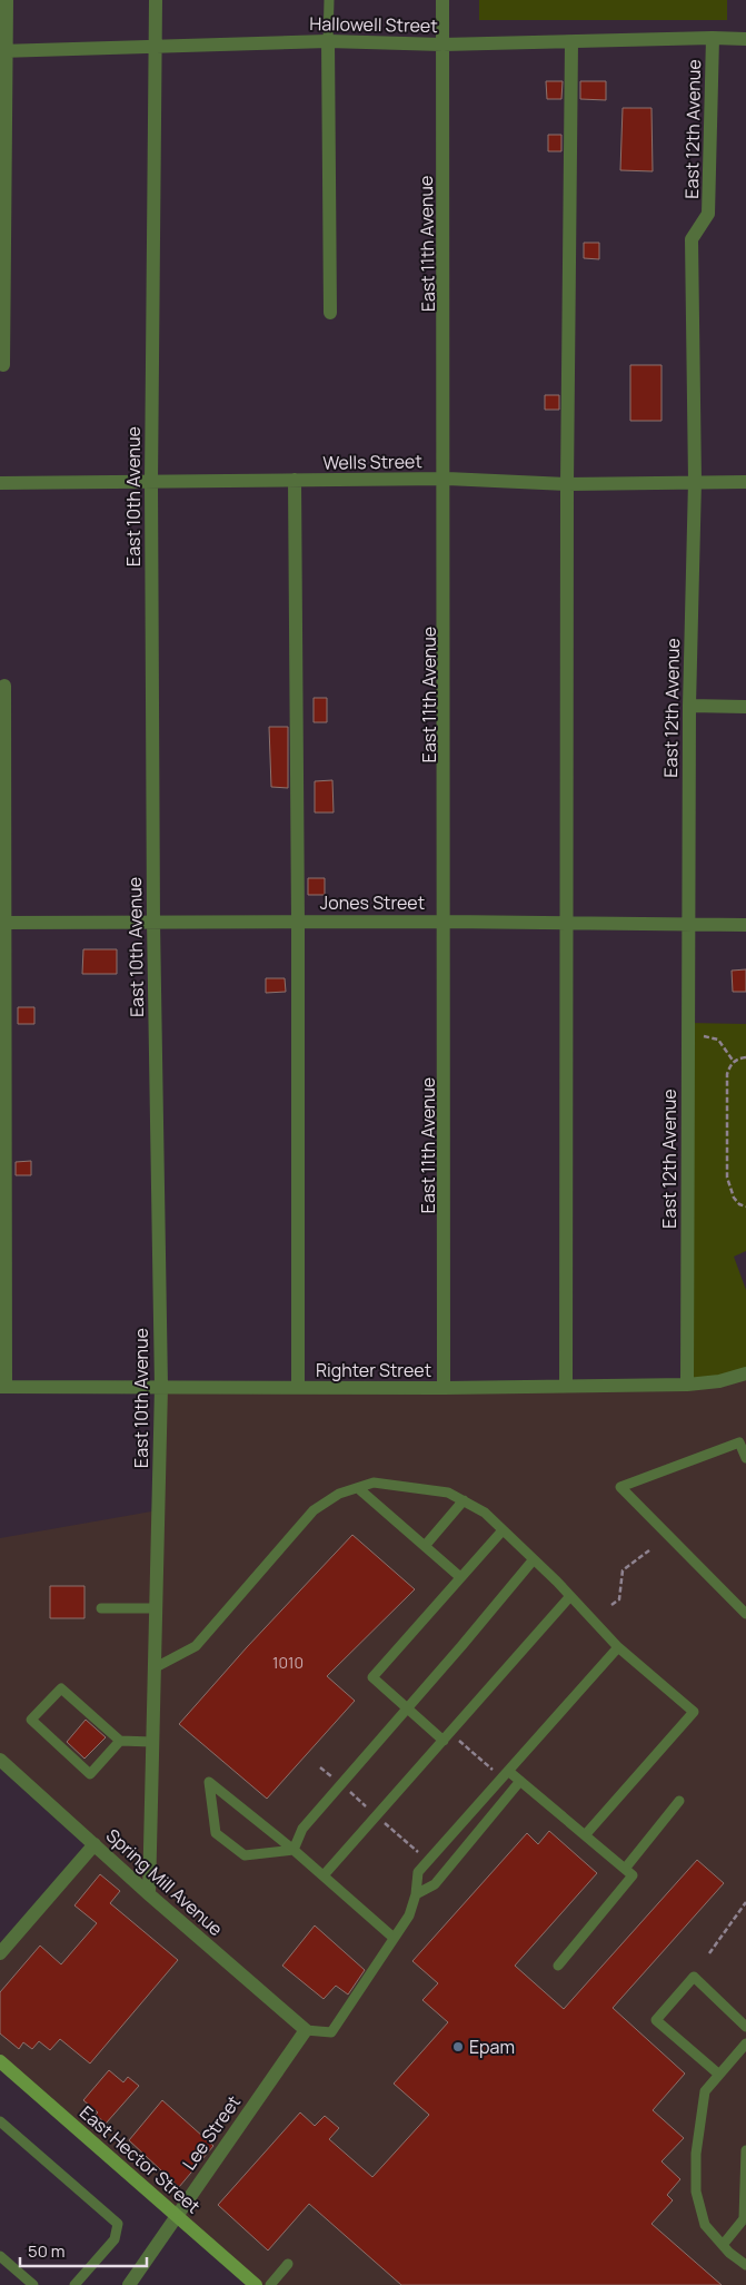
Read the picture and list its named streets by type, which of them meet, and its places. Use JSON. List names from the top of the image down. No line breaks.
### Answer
{"streets":{"main road":["East Hector Street"],"street":["Hallowell Street","East 12th Avenue","East 11th Avenue","Wells Street","East 10th Avenue","Jones Street","Righter Street","Spring Mill Avenue","Lee Street"]},"crossings":[["Hallowell Street","East 12th Avenue"],["Hallowell Street","East 11th Avenue"],["Hallowell Street","East 10th Avenue"],["East 12th Avenue","Wells Street"],["East 12th Avenue","Jones Street"],["East 12th Avenue","Righter Street"],["East 11th Avenue","Wells Street"],["East 11th Avenue","Jones Street"],["East 11th Avenue","Righter Street"],["Wells Street","East 10th Avenue"],["East 10th Avenue","Jones Street"],["East 10th Avenue","Righter Street"],["East 10th Avenue","Spring Mill Avenue"],["Spring Mill Avenue","Lee Street"],["Lee Street","East Hector Street"]],"places":["Epam"],"house_numbers":["1010"],"scale_bar":"50 m"}
